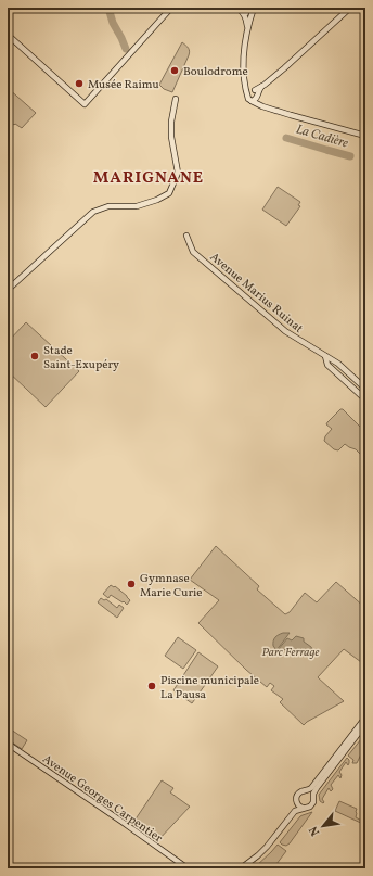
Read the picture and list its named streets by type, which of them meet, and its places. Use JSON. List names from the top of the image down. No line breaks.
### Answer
{"streets":{"street":["Avenue Marius Ruinat","Avenue Georges Carpentier"]},"districts":["MARIGNANE"],"water":["La Cadière"],"parks":["Parc Ferrage"],"places":["Boulodrome","Musée Raimu","Stade Saint-Exupéry","Gymnase Marie Curie","Piscine municipale La Pausa"],"north":"bottom left"}
